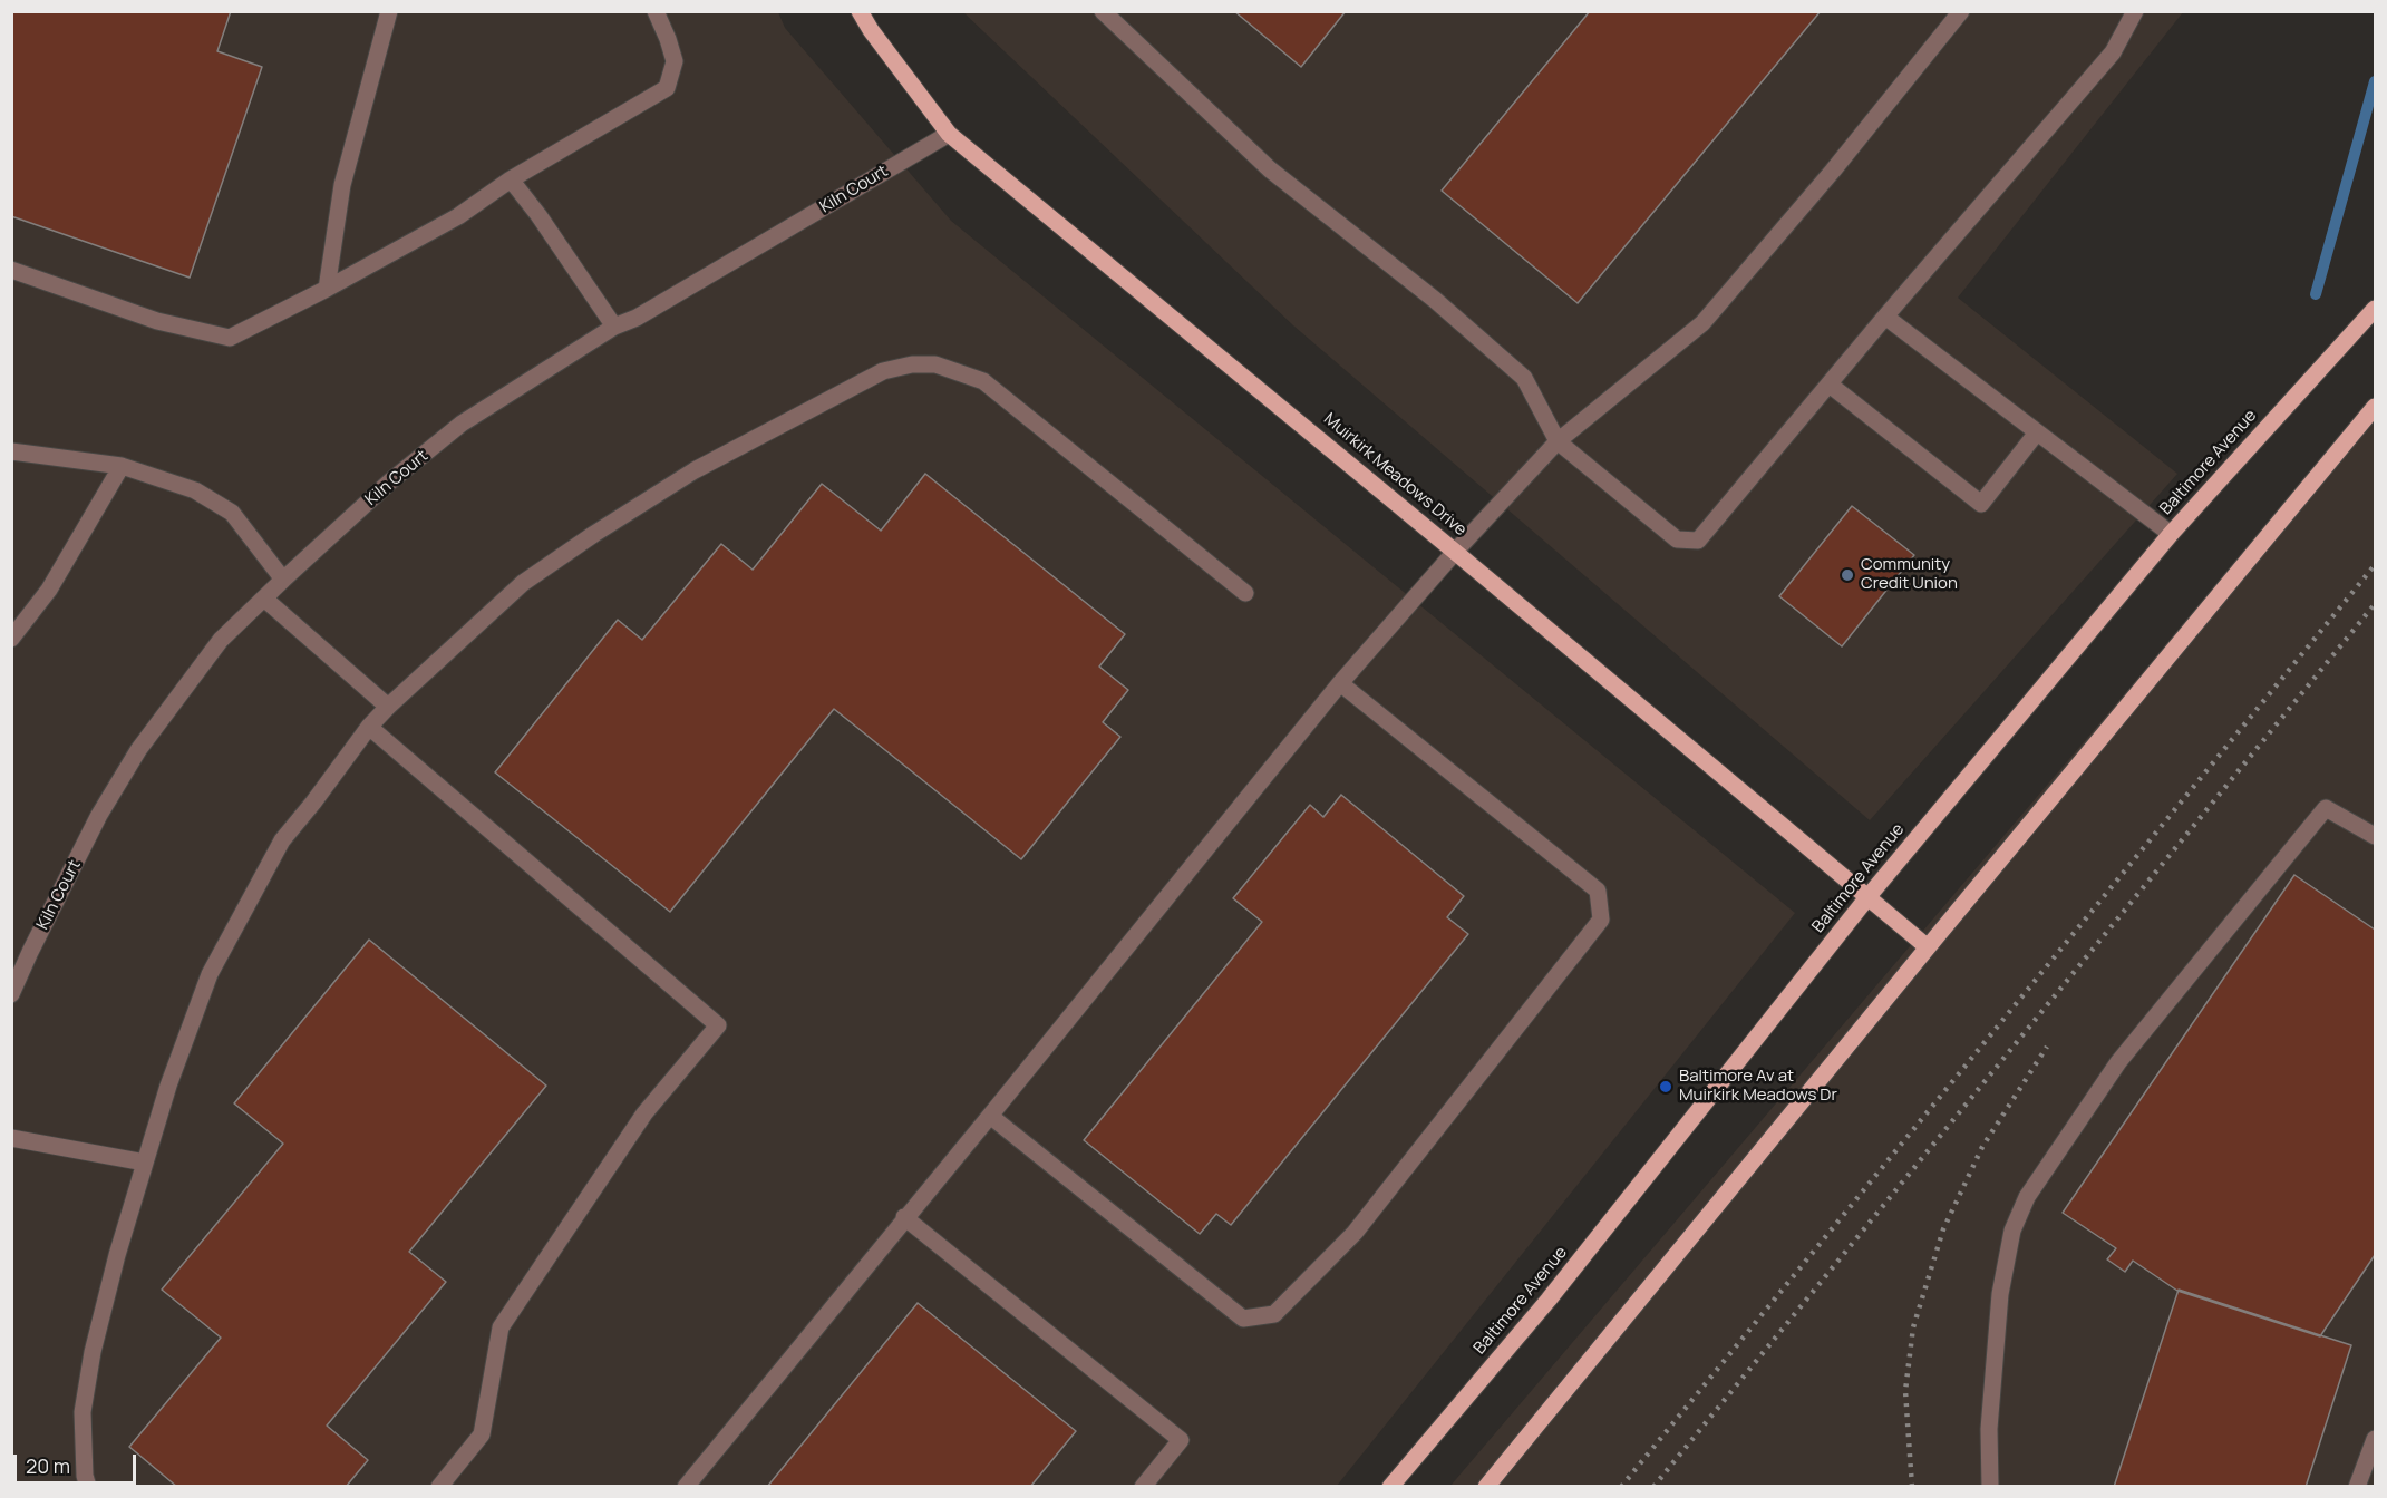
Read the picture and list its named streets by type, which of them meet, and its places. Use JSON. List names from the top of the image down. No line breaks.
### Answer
{"streets":{"main road":["Baltimore Avenue","Muirkirk Meadows Drive"],"street":["Kiln Court"]},"crossings":[["Kiln Court","Muirkirk Meadows Drive"],["Baltimore Avenue","Muirkirk Meadows Drive"]],"places":["Community Credit Union","Baltimore Av at Muirkirk Meadows Dr"],"scale_bar":"20 m"}
